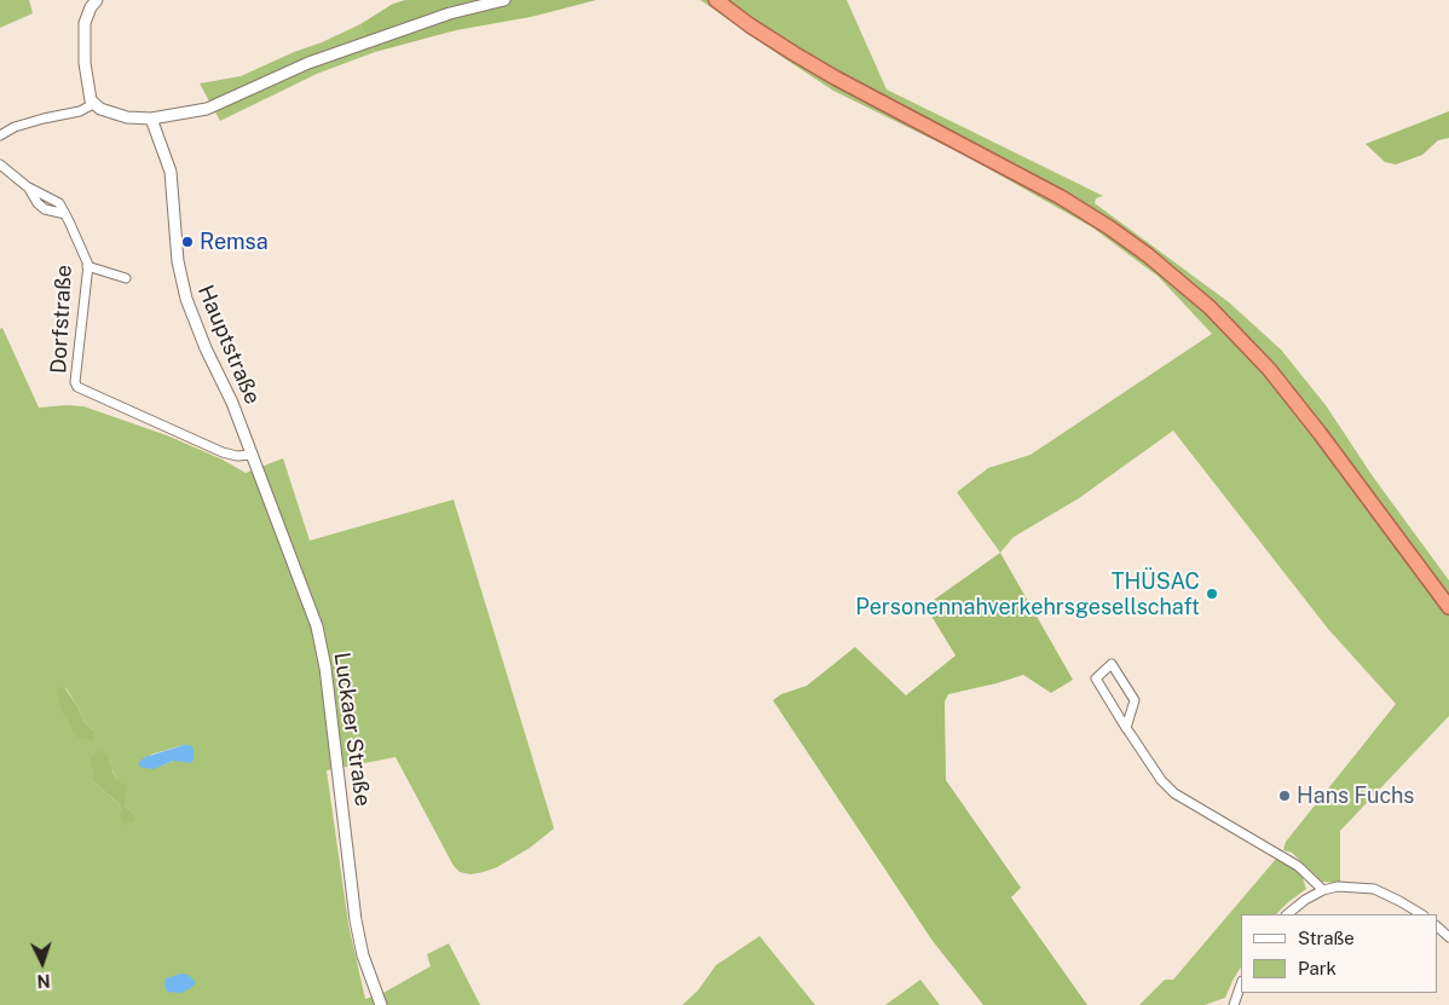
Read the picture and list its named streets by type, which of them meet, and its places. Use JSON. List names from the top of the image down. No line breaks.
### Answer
{"streets":{"street":["Dorfstraße","Hauptstraße","Luckaer Straße"]},"crossings":[["Dorfstraße","Hauptstraße"],["Hauptstraße","Luckaer Straße"]],"places":["Remsa","THÜSAC Personennahverkehrsgesellschaft","Hans Fuchs"],"legend":["Straße","Park"],"north":"bottom"}
